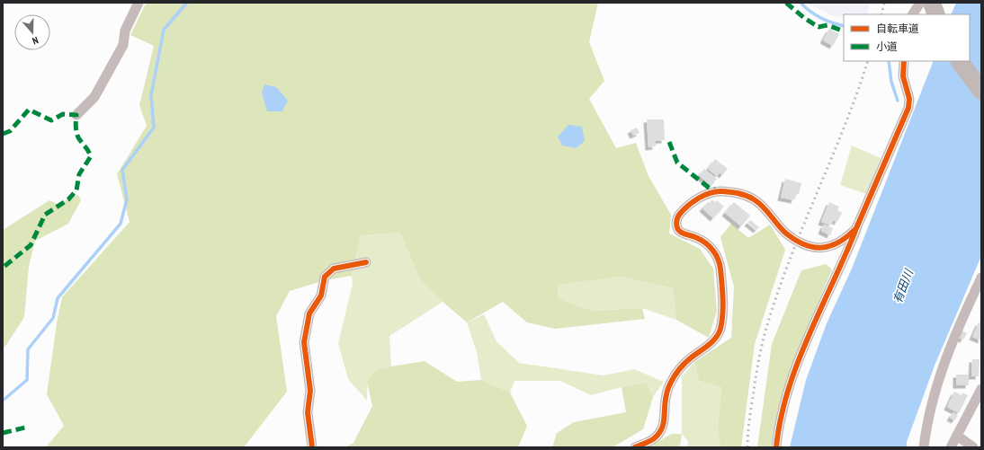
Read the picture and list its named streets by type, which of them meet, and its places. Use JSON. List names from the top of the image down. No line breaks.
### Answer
{"water":["有田川"],"legend":["自転車道","小道"],"north":"bottom"}
